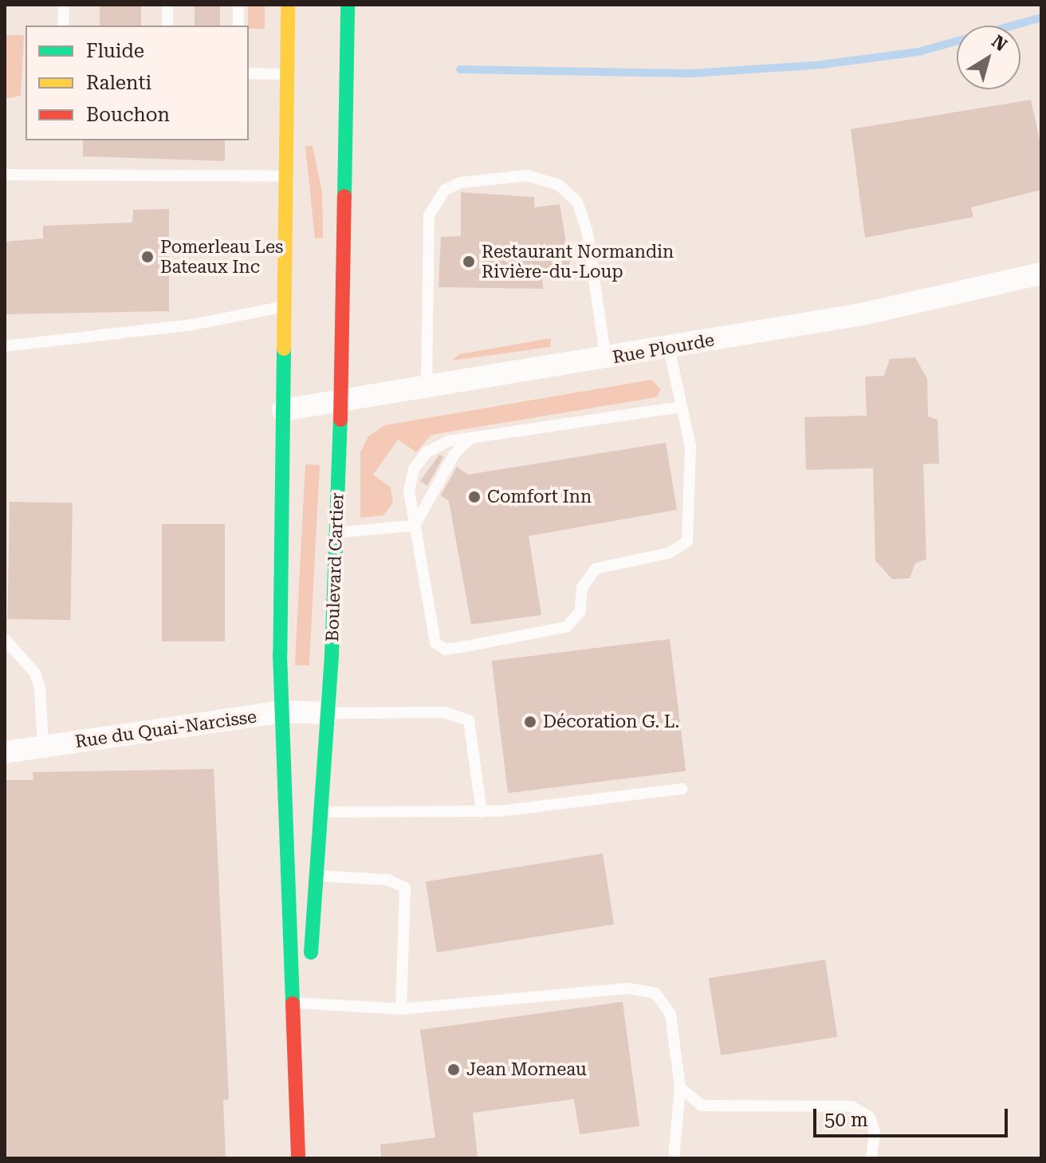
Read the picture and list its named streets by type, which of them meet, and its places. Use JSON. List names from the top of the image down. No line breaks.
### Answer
{"streets":{"main road":["Boulevard Cartier"],"street":["Rue Plourde","Rue du Quai-Narcisse"]},"crossings":[["Rue Plourde","Boulevard Cartier"],["Boulevard Cartier","Rue du Quai-Narcisse"]],"places":["Pomerleau Les Bateaux Inc","Restaurant Normandin Rivière-du-Loup","Comfort Inn","Décoration G. L.","Jean Morneau"],"legend":["Fluide","Ralenti","Bouchon"],"scale_bar":"50 m","north":"top right"}
